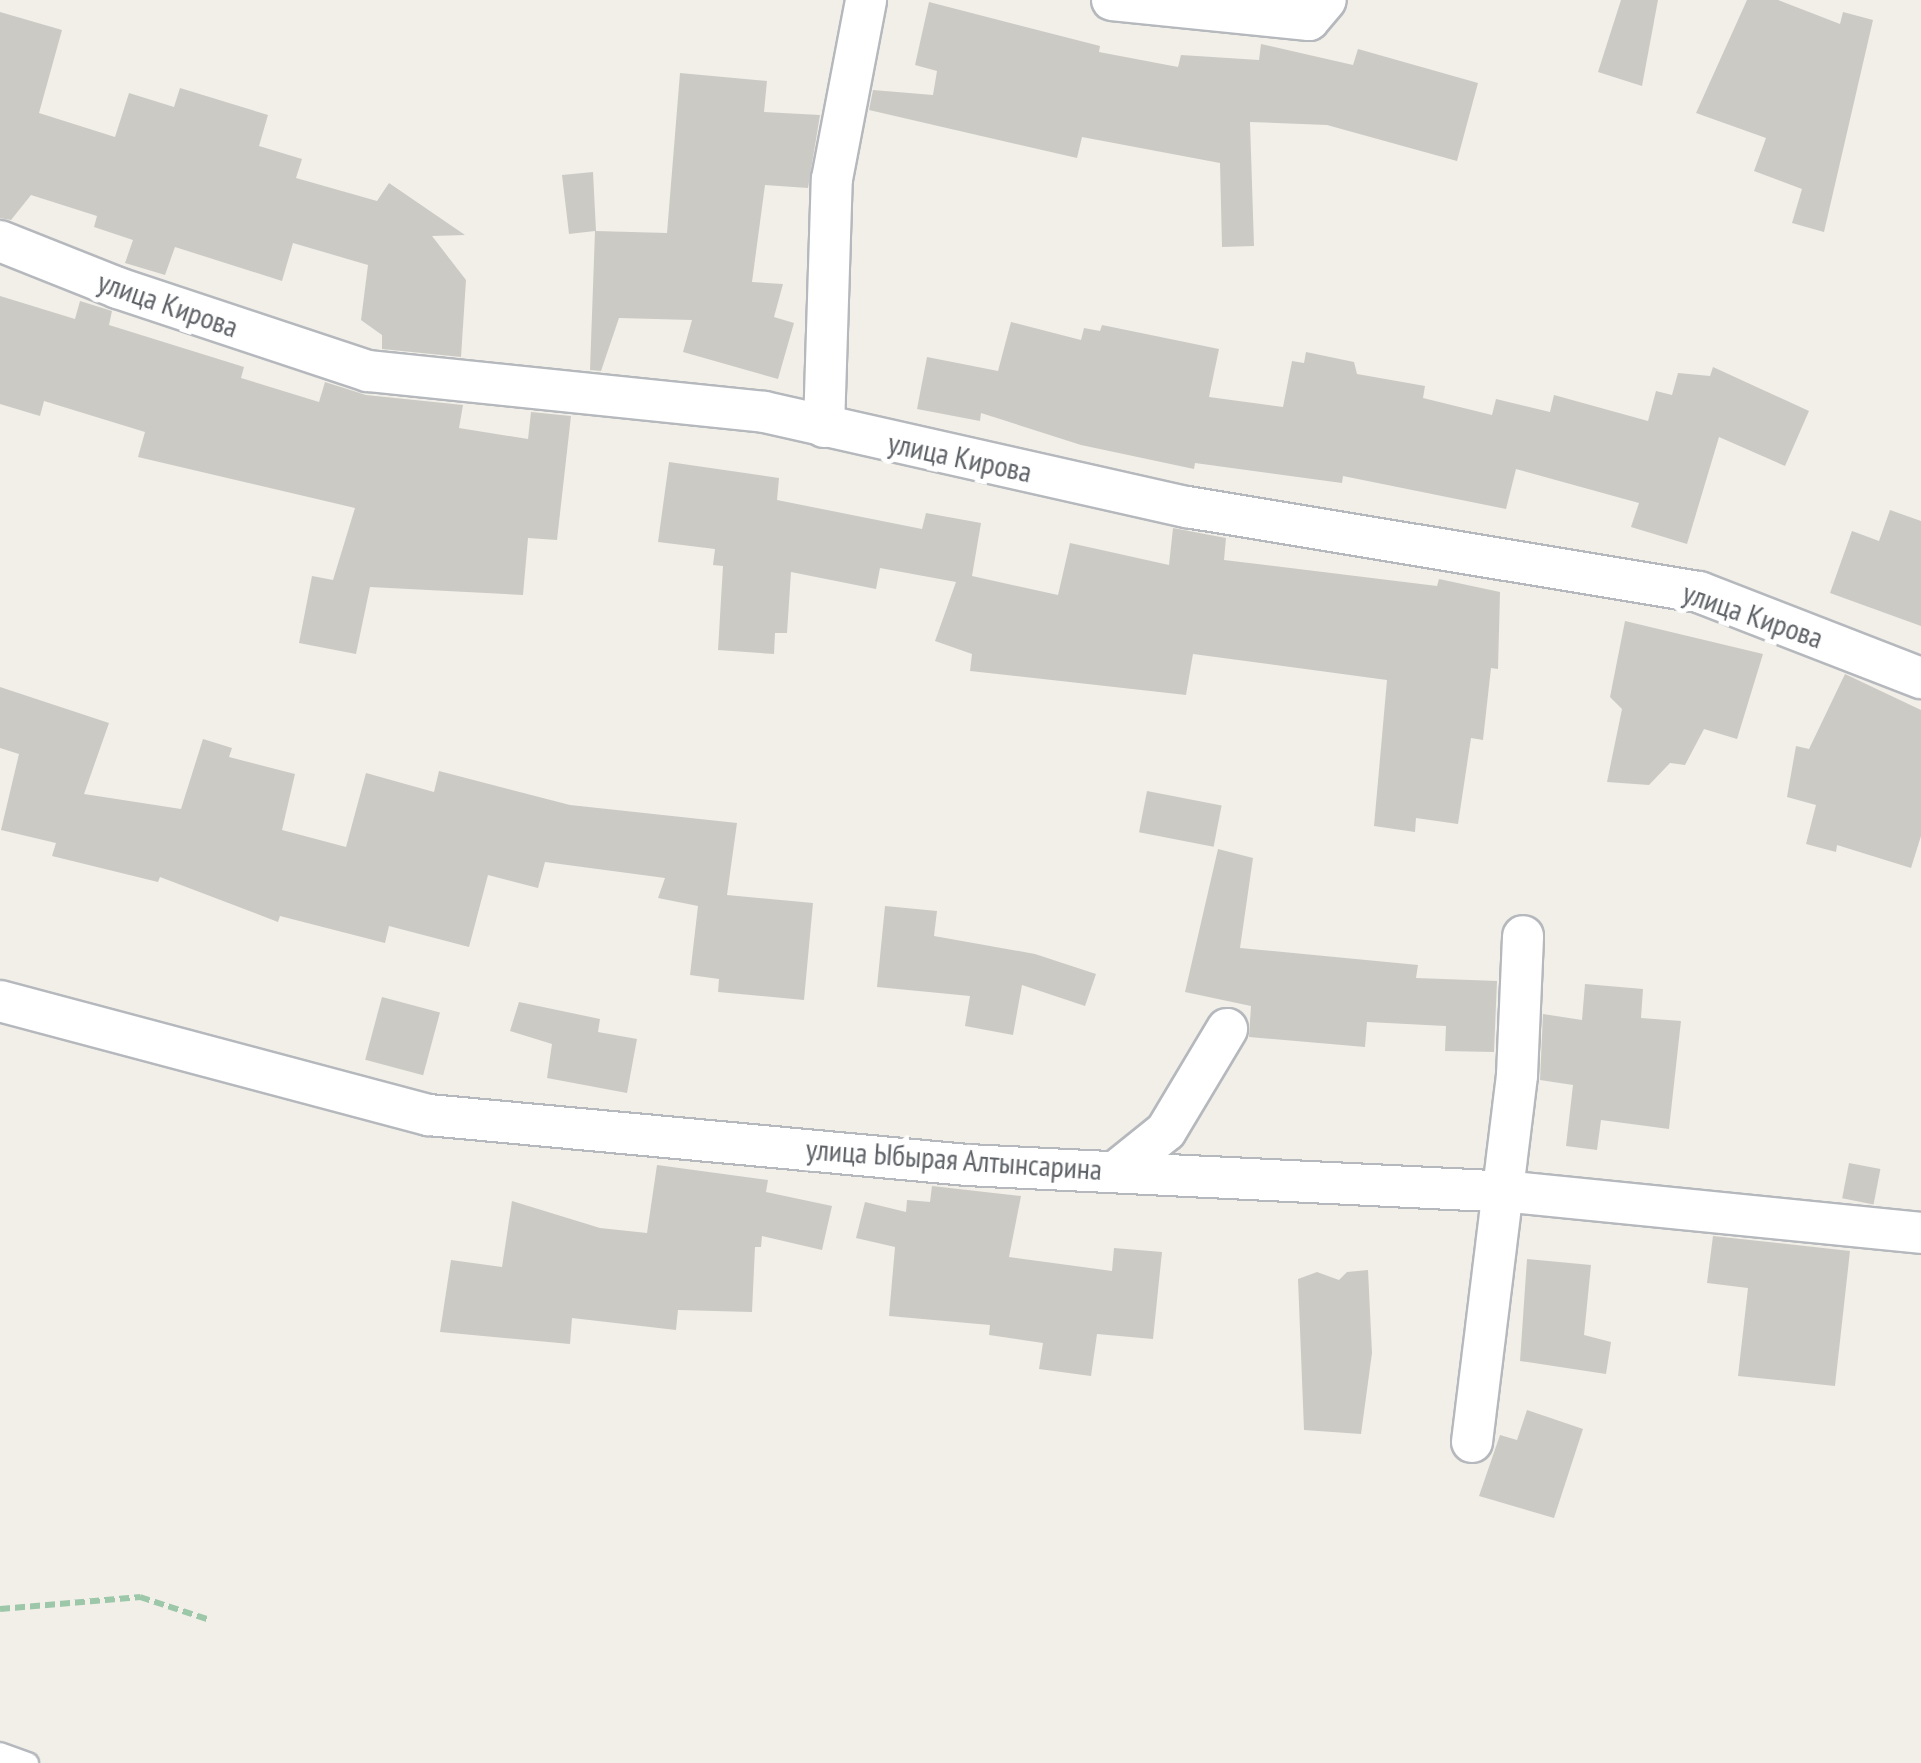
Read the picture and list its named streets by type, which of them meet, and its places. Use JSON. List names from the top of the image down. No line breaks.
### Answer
{"streets":{"street":["улица Кирова","улица Ыбырая Алтынсарина"]}}
